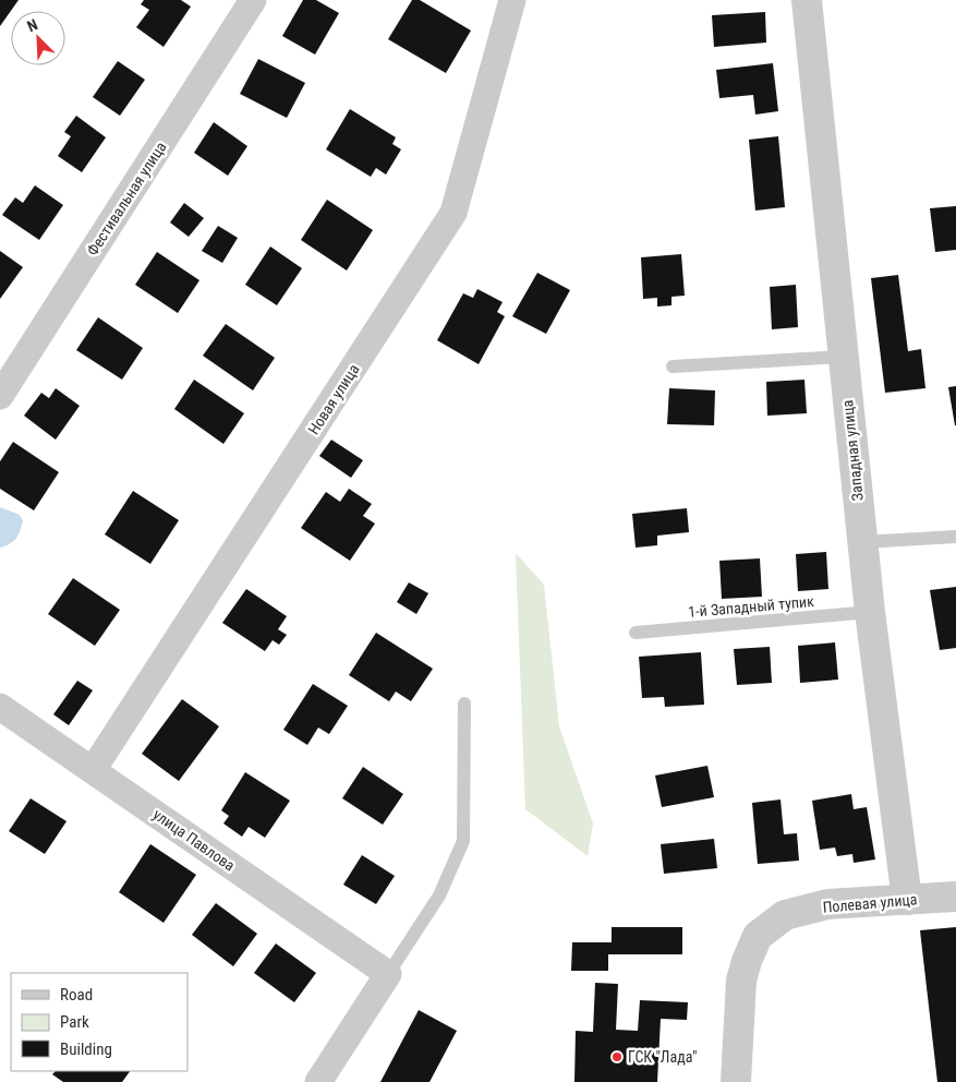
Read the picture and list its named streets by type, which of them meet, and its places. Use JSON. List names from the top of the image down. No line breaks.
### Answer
{"streets":{"street":["Фестивальная улица","Новая улица","Западная улица","улица Павлова","Полевая улица"],"lane":["1-й Западный тупик"]},"crossings":[["Новая улица","улица Павлова"],["Западная улица","1-й Западный тупик"],["Западная улица","Полевая улица"]],"places":["ГСК \"Лада\""],"legend":["Road","Park","Building"],"north":"top left"}
